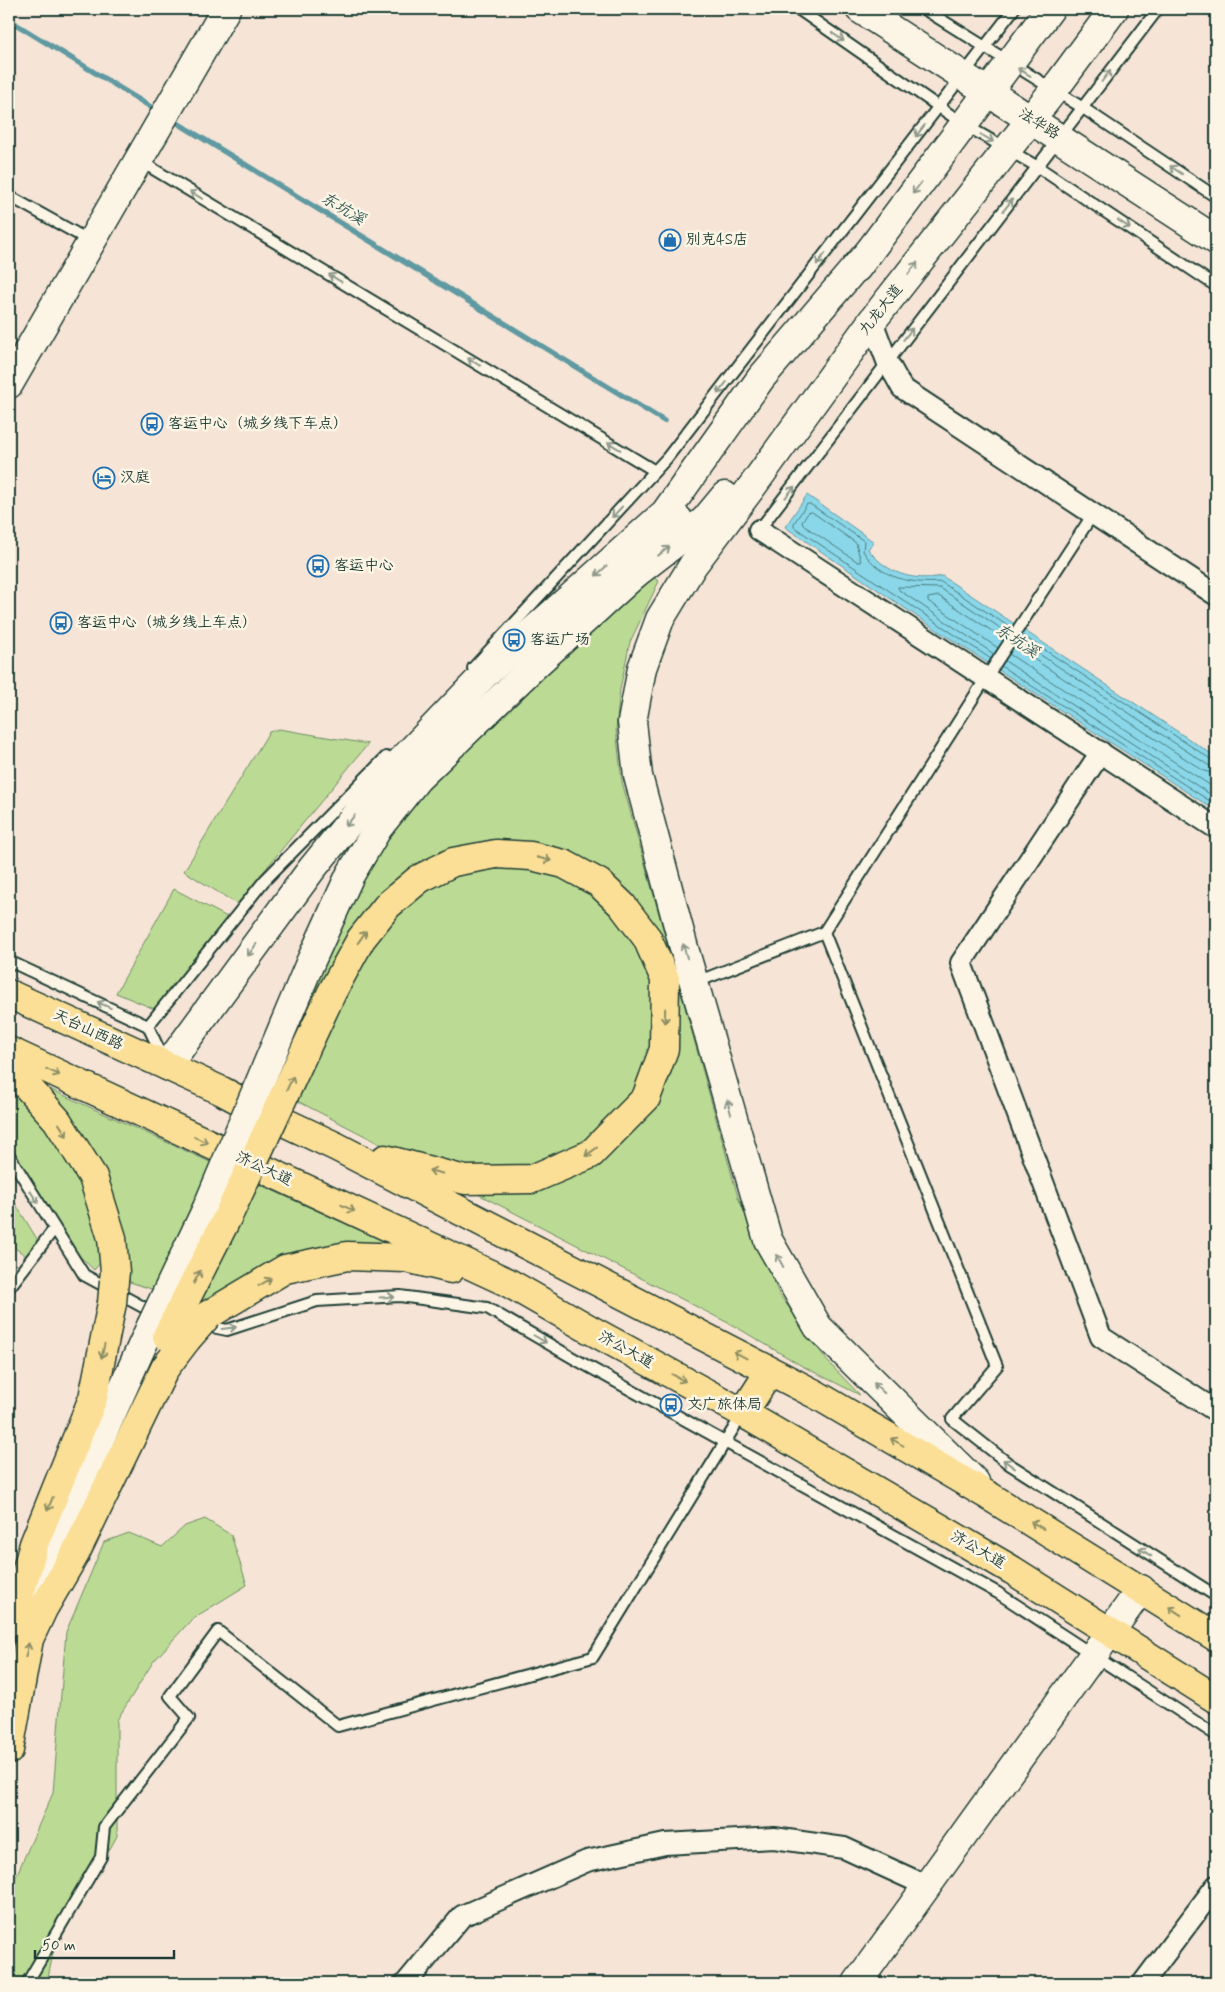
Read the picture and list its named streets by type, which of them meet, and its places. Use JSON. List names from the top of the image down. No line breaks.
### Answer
{"streets":{"main road":["法华路","九龙大道","天台山西路","济公大道"]},"crossings":[["法华路","九龙大道"]],"one_way":["九龙大道"],"water":["东坑溪"],"places":{"shop":["别克4S店"],"bus stop":["客运中心（城乡线下车点）","客运中心","客运中心（城乡线上车点）","客运广场","文广旅体局"],"hotel":["汉庭"]},"scale_bar":"50 m"}
